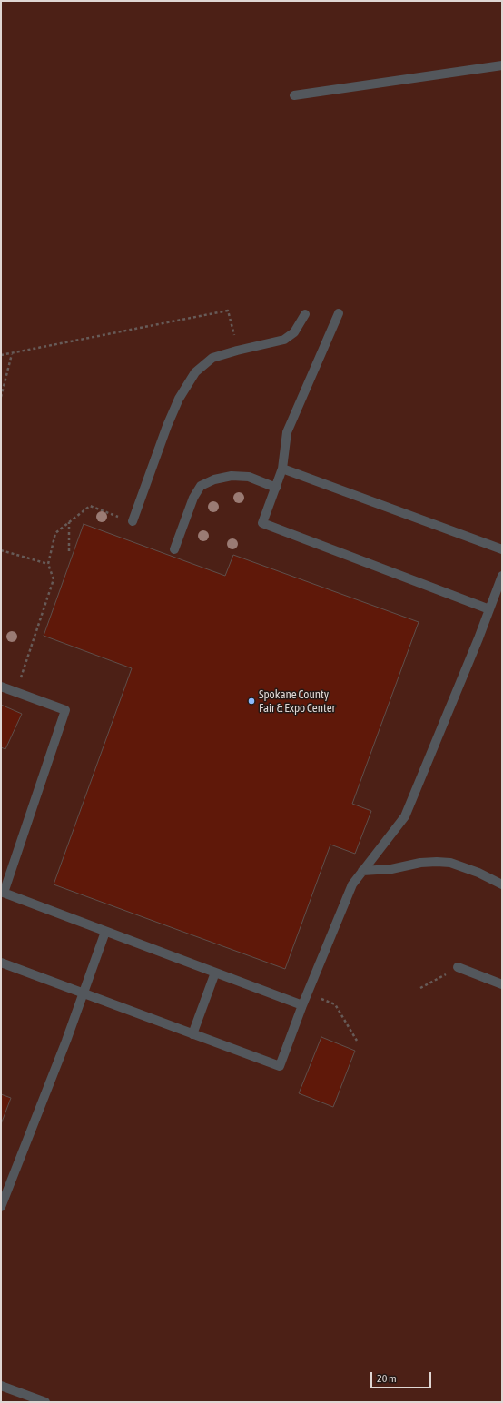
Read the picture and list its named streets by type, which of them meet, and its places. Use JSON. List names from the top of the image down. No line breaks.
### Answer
{"places":["Spokane County Fair & Expo Center"],"scale_bar":"20 m"}
